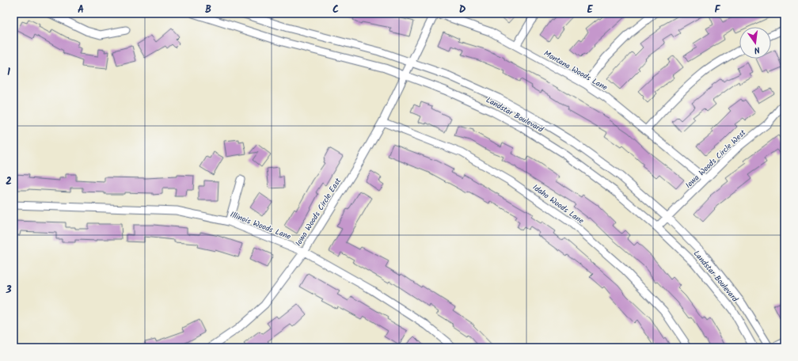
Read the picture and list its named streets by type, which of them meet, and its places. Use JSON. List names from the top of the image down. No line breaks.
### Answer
{"streets":{"street":["Montana Woods Lane","Landstar Boulevard","Iowa Woods Circle West","Idaho Woods Lane","Iowa Woods Circle East","Illinois Woods Lane"]},"crossings":[["Montana Woods Lane","Iowa Woods Circle West"],["Landstar Boulevard","Iowa Woods Circle West"],["Landstar Boulevard","Iowa Woods Circle East"],["Idaho Woods Lane","Iowa Woods Circle East"],["Iowa Woods Circle East","Illinois Woods Lane"]],"north":"bottom","grid":{"columns":["A","B","C","D","E","F"],"rows":["1","2","3"]}}
